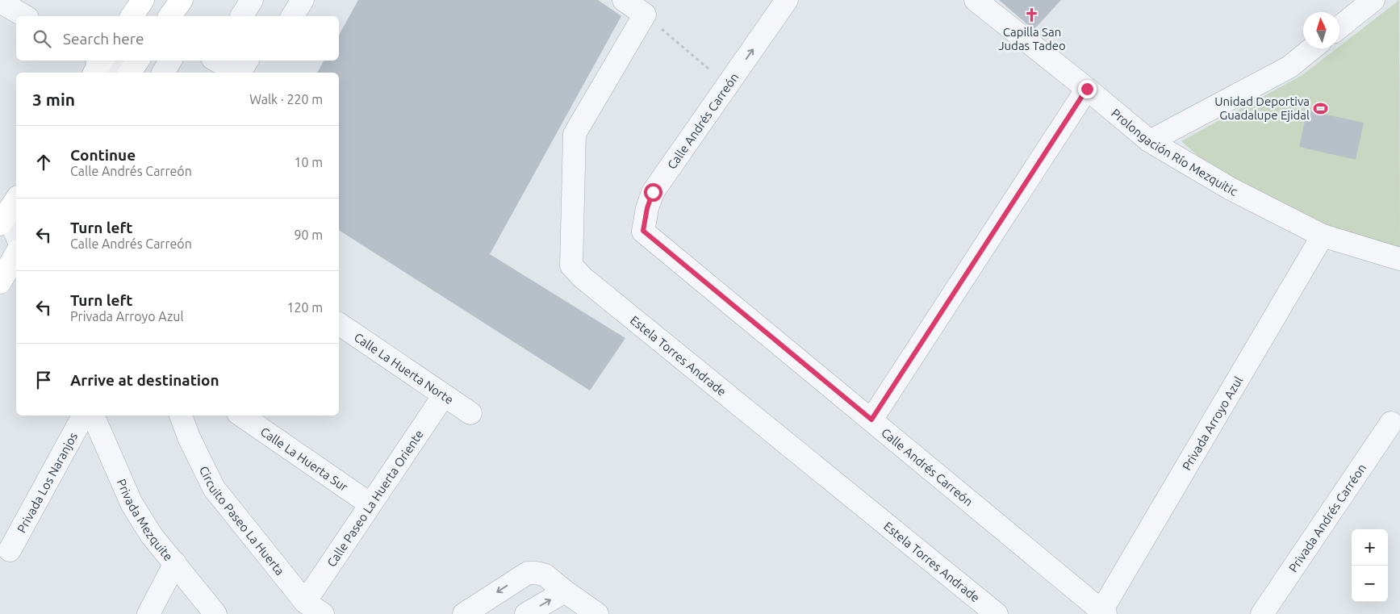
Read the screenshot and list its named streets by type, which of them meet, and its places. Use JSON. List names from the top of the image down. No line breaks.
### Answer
{"streets":{"street":["Calle Andrés Carreón","Prolongación Río Mezquitic","Estela Torres Andrade","Calle La Huerta Norte","Privada Arroyo Azul","Calle La Huerta Sur","Privada Los Naranjos","Calle Paseo La Huerta Oriente","Privada Mezquite","Privada Andrés Carréon","Circuito Paseo La Huerta"]},"crossings":[["Calle Andrés Carreón","Privada Arroyo Azul"],["Prolongación Río Mezquitic","Privada Arroyo Azul"],["Calle La Huerta Norte","Calle Paseo La Huerta Oriente"],["Calle La Huerta Sur","Calle Paseo La Huerta Oriente"],["Calle Paseo La Huerta Oriente","Circuito Paseo La Huerta"]],"places":{"church":["Capilla San Judas Tadeo"],"sports":["Unidad Deportiva Guadalupe Ejidal"]},"north":"top","page":{"search":"Search here","heading":["3 min","Walk · 220 m"],"list":[["Continue","Calle Andrés Carreón","10 m"],["Turn left","Calle Andrés Carreón","90 m"],["Turn left","Privada Arroyo Azul","120 m"],"Arrive at destination"],"map_buttons":["+","−"]}}
